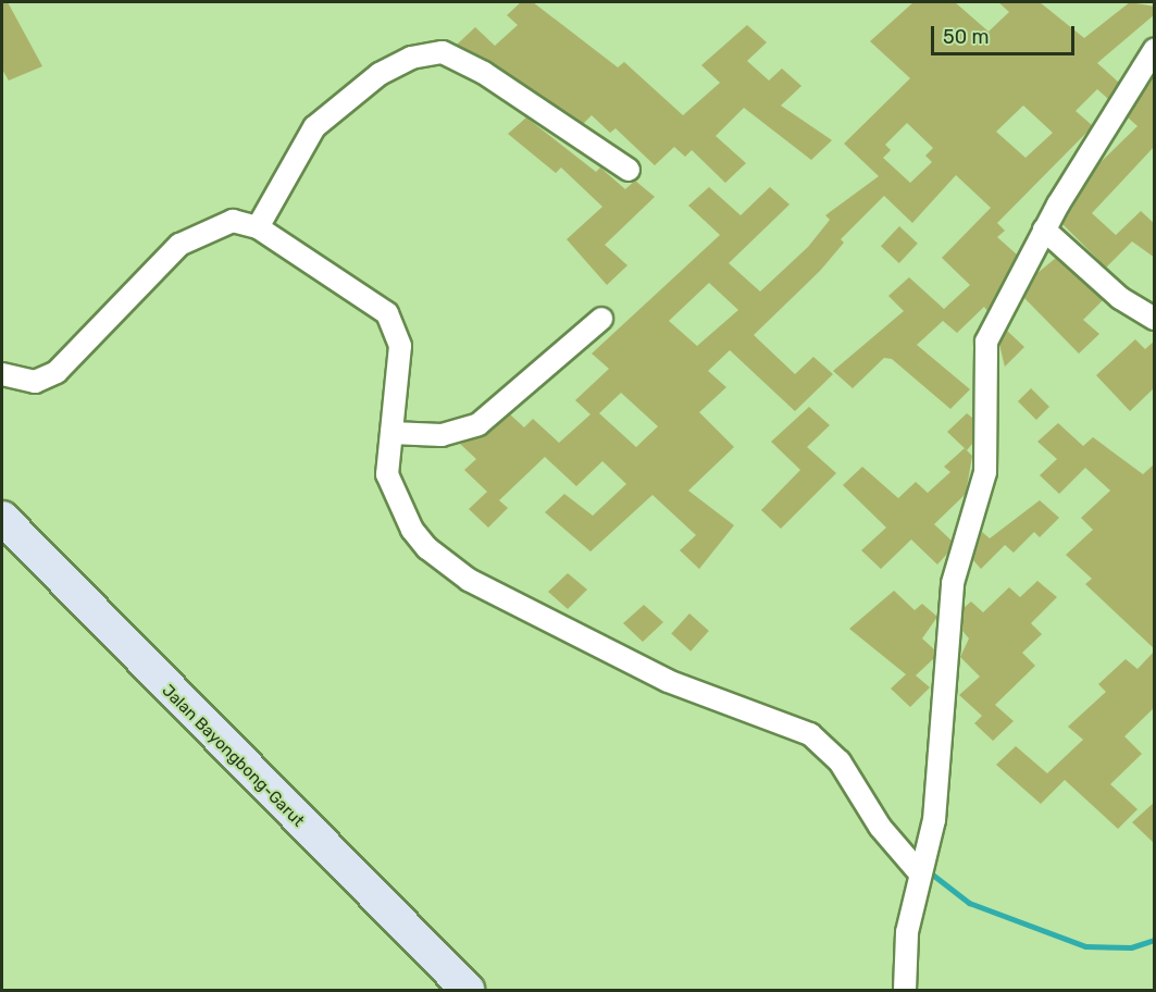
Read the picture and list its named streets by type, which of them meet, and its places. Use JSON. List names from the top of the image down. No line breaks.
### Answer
{"streets":{"main road":["Jalan Bayongbong-Garut"]},"scale_bar":"50 m"}
